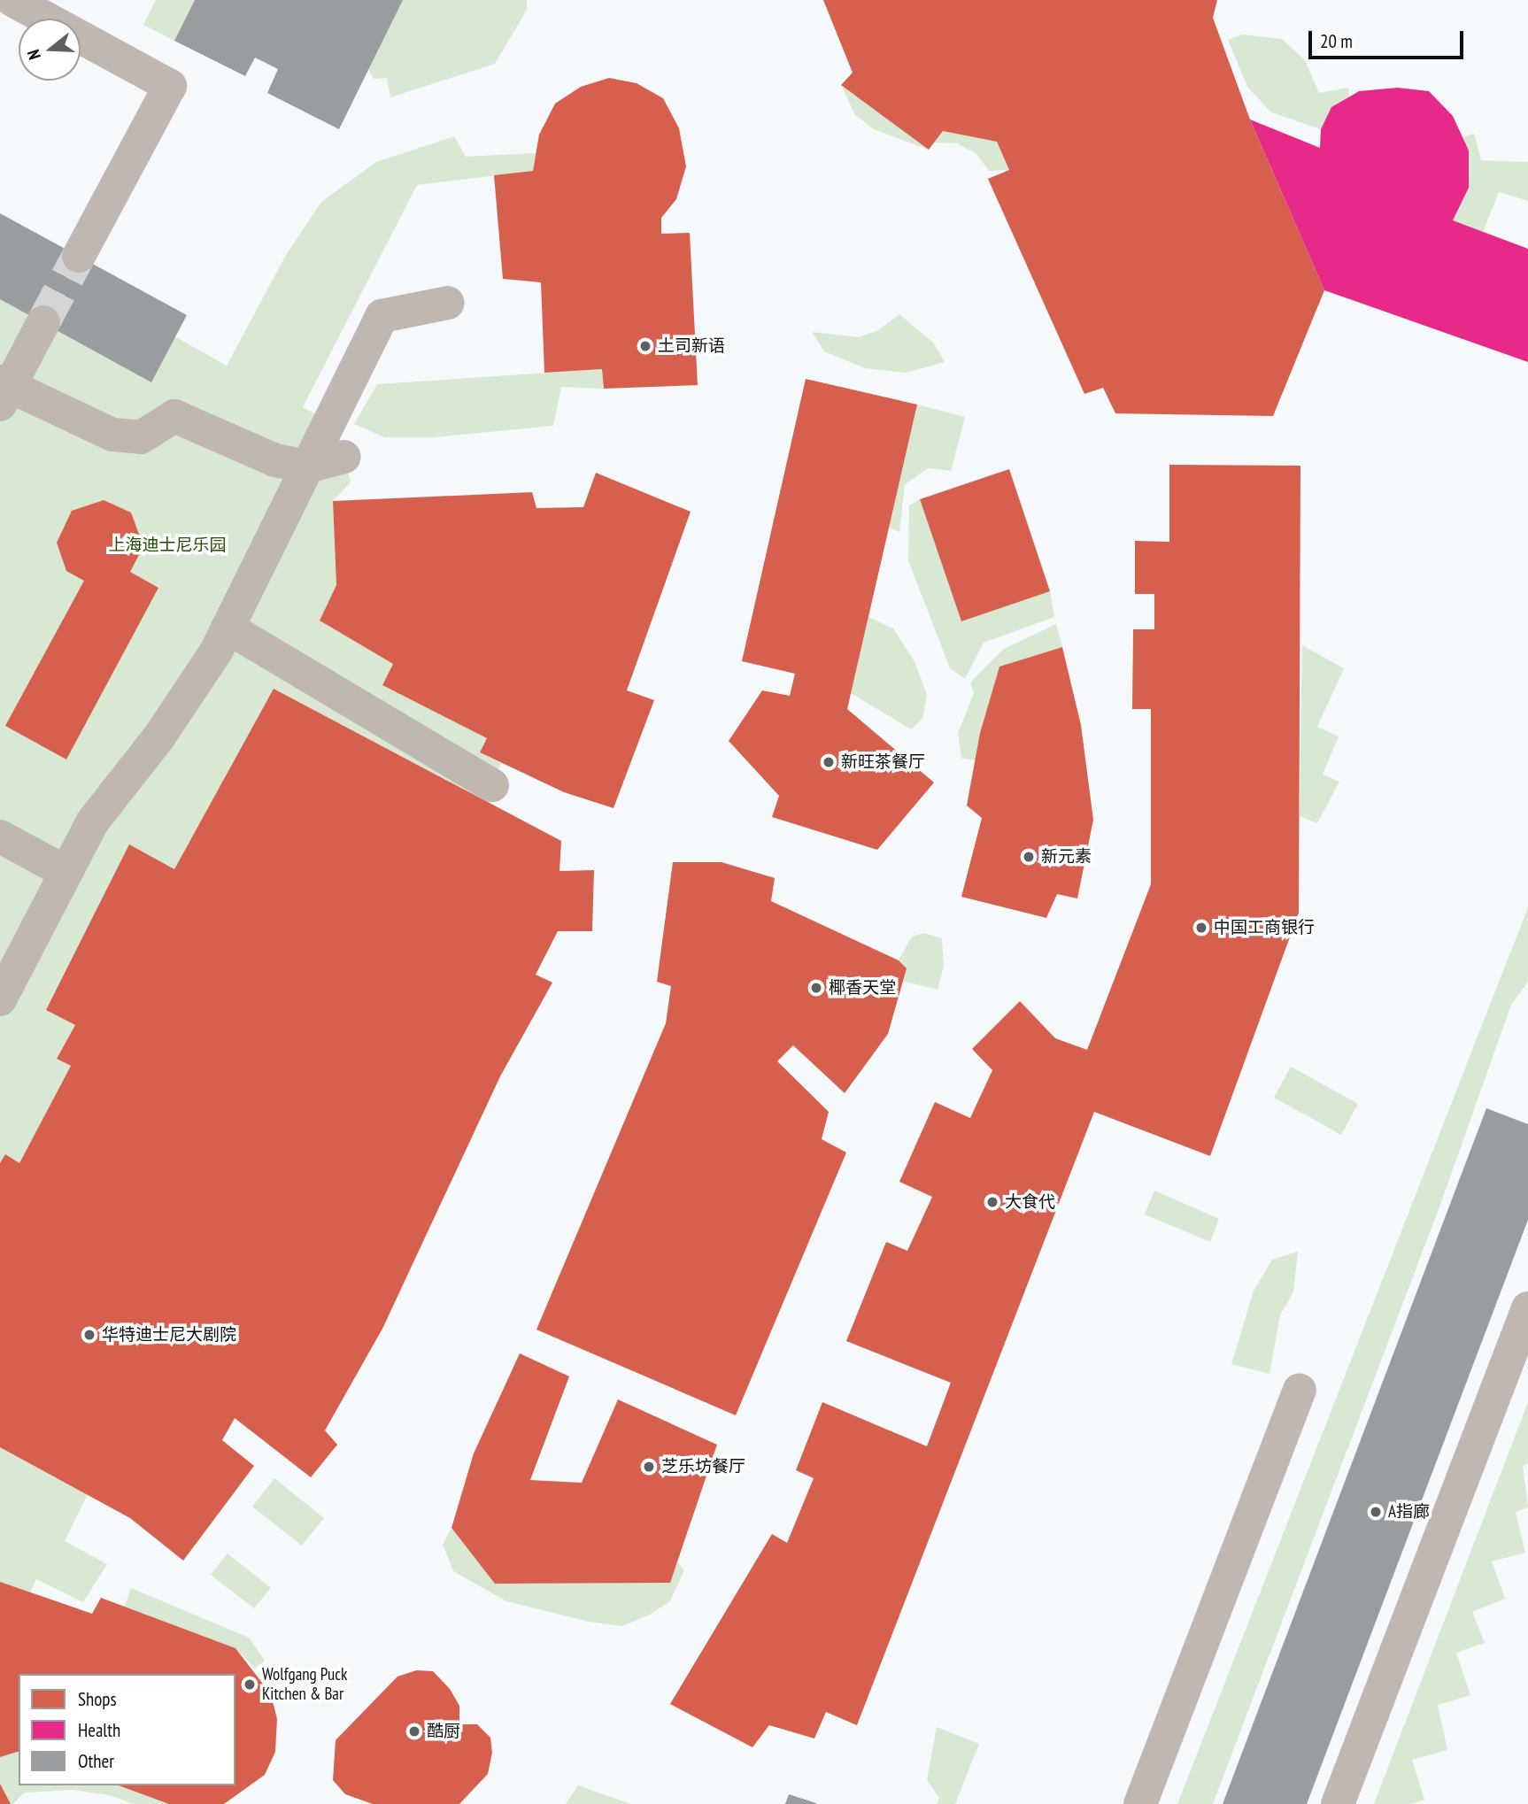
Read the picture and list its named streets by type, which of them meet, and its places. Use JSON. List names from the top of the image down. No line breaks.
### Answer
{"parks":["上海迪士尼乐园"],"places":["土司新语","新旺茶餐厅","新元素","中国工商银行","椰香天堂","大食代","华特迪士尼大剧院","芝乐坊餐厅","A指廊","Wolfgang Puck Kitchen & Bar","酷厨"],"legend":["Shops","Health","Other"],"scale_bar":"20 m","north":"left"}
